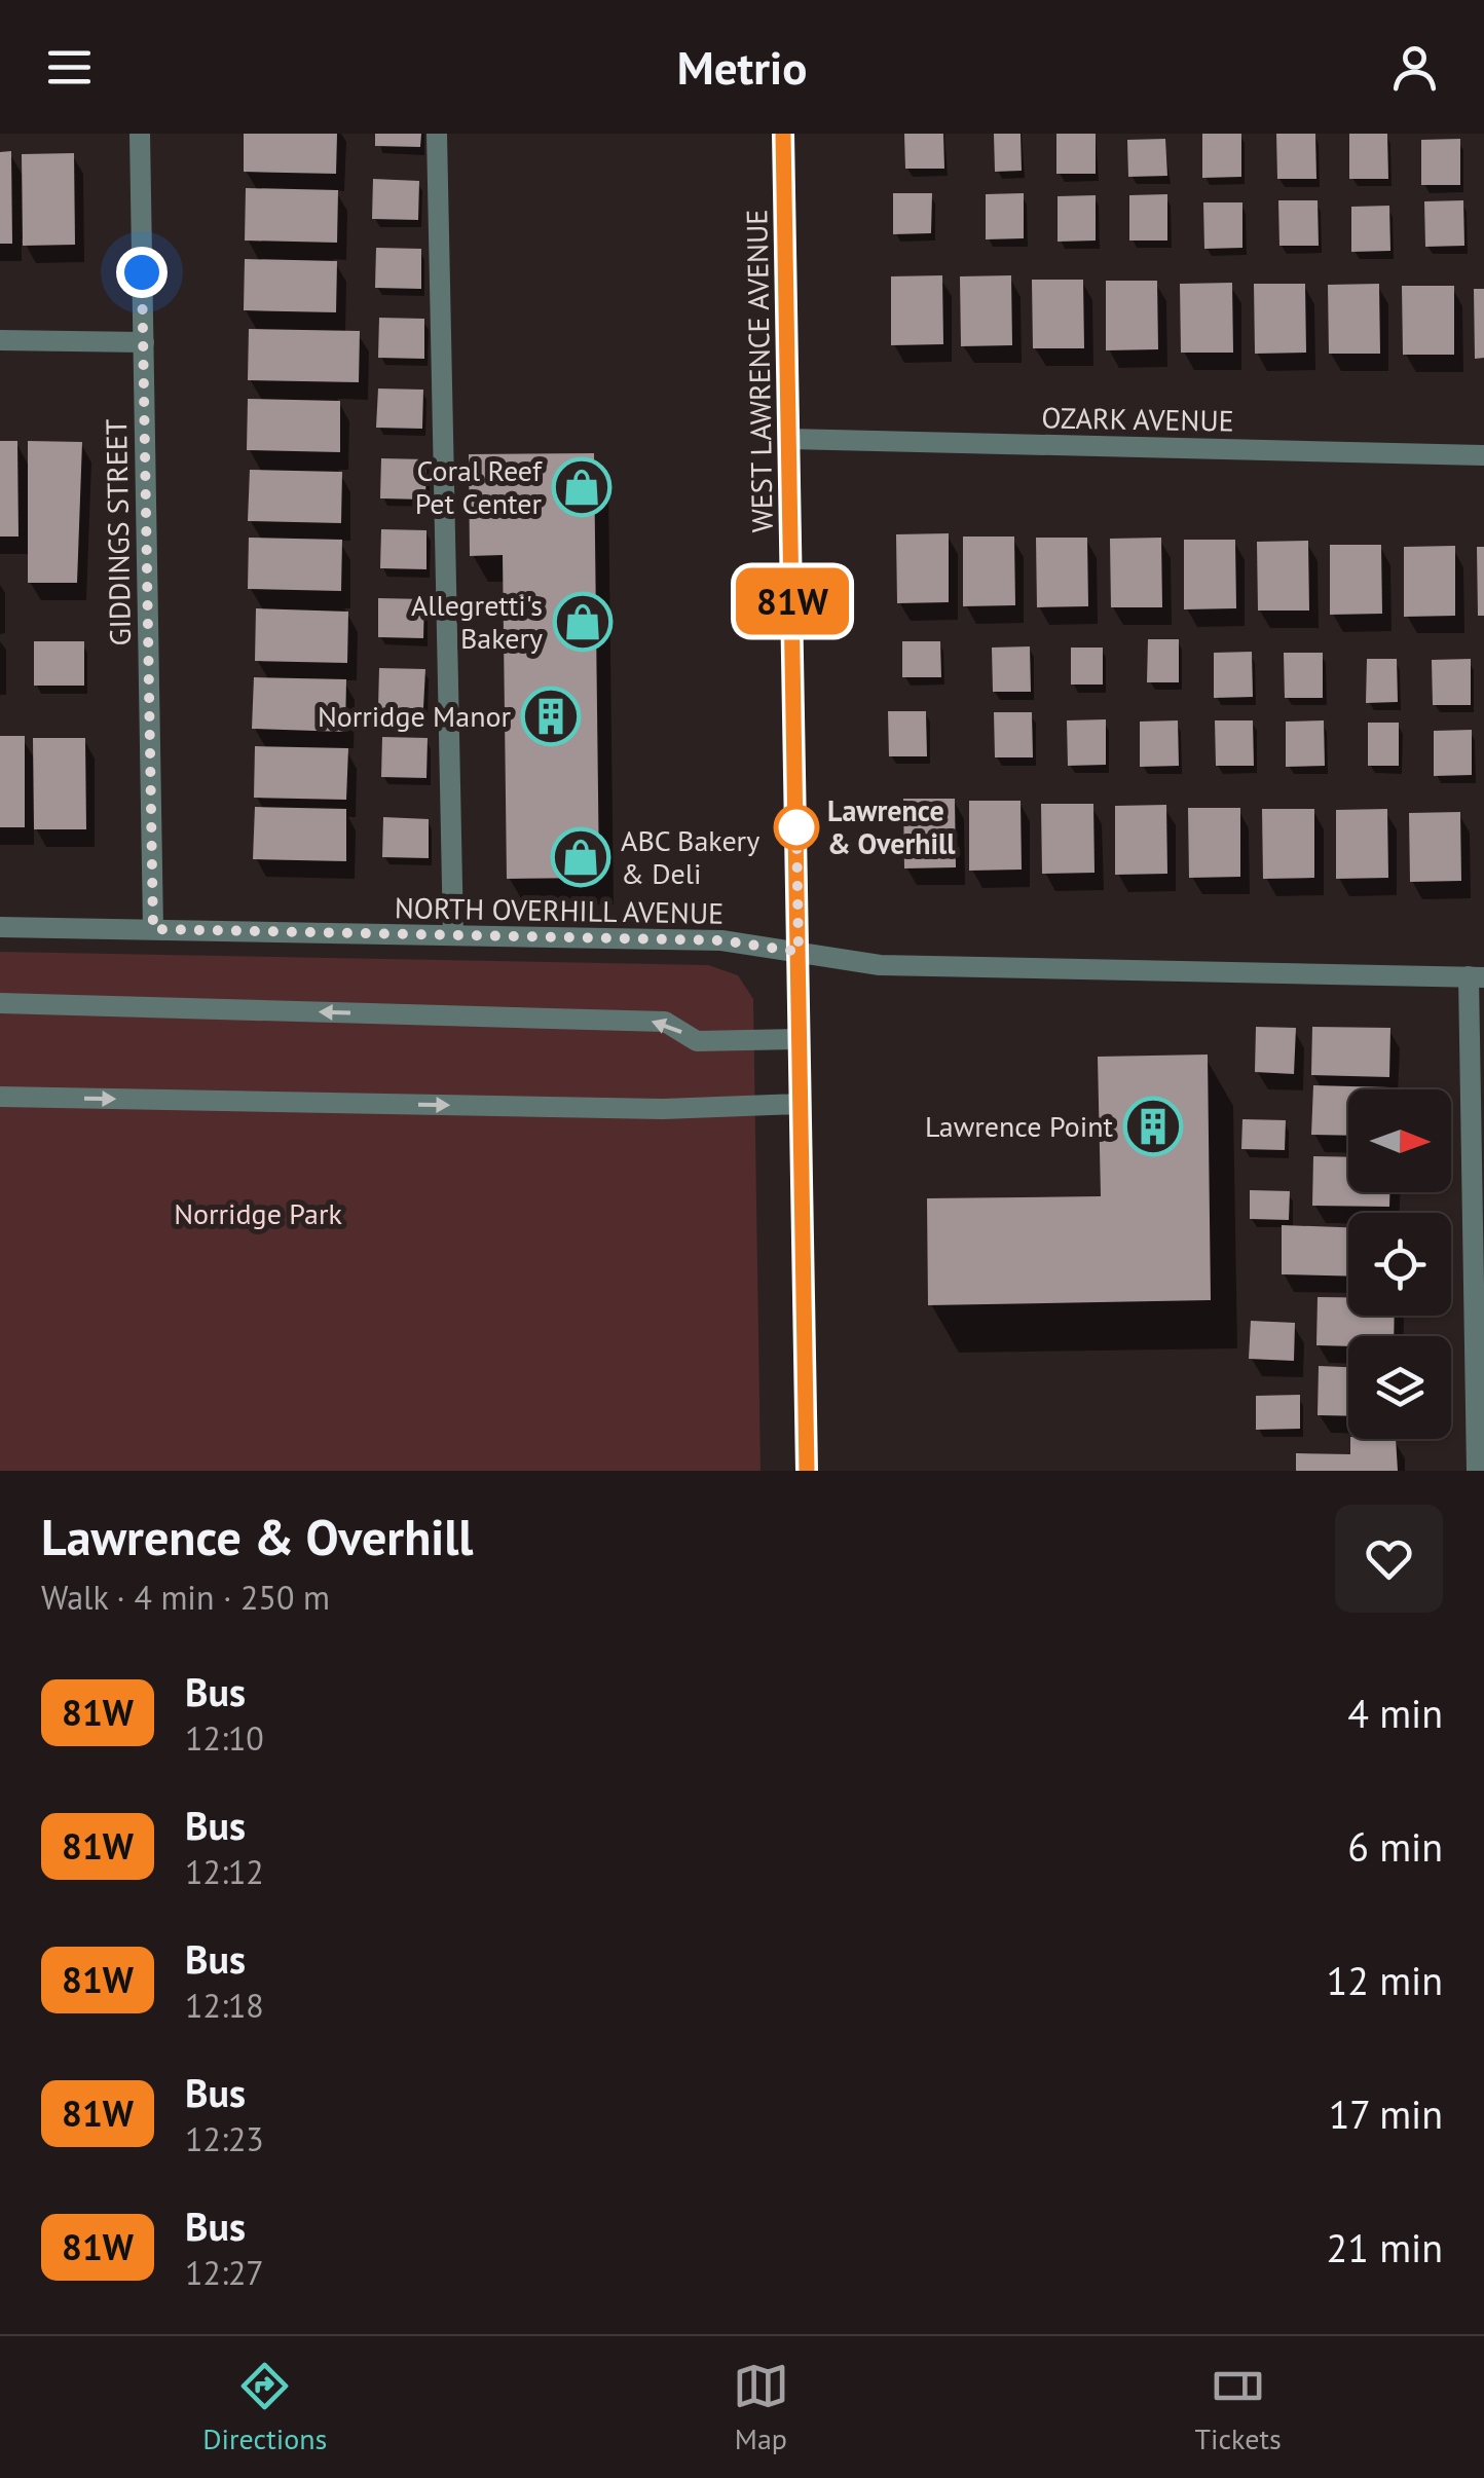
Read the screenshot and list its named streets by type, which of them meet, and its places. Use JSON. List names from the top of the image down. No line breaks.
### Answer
{"streets":{"main road":["WEST LAWRENCE AVENUE"],"street":["OZARK AVENUE","GIDDINGS STREET","NORTH OVERHILL AVENUE"]},"crossings":[["WEST LAWRENCE AVENUE","OZARK AVENUE"],["WEST LAWRENCE AVENUE","NORTH OVERHILL AVENUE"],["GIDDINGS STREET","NORTH OVERHILL AVENUE"]],"parks":["Norridge Park"],"places":{"shop":["Coral Reef Pet Center","Allegretti's Bakery","ABC Bakery & Deli"],"building":["Norridge Manor","Lawrence Point"],"other":["Lawrence & Overhill"]},"lines":["bus line 81W"],"north":"right","page":{"header":"Metrio","on_map":"81W","heading":["Lawrence & Overhill","Walk · 4 min · 250 m"],"list":[{"mark":"81W","name":"Bus","note":"12:10","value":"4 min"},{"mark":"81W","name":"Bus","note":"12:12","value":"6 min"},{"mark":"81W","name":"Bus","note":"12:18","value":"12 min"},{"mark":"81W","name":"Bus","note":"12:23","value":"17 min"},{"mark":"81W","name":"Bus","note":"12:27","value":"21 min"}],"tabs":["Directions","Map","Tickets"]}}
